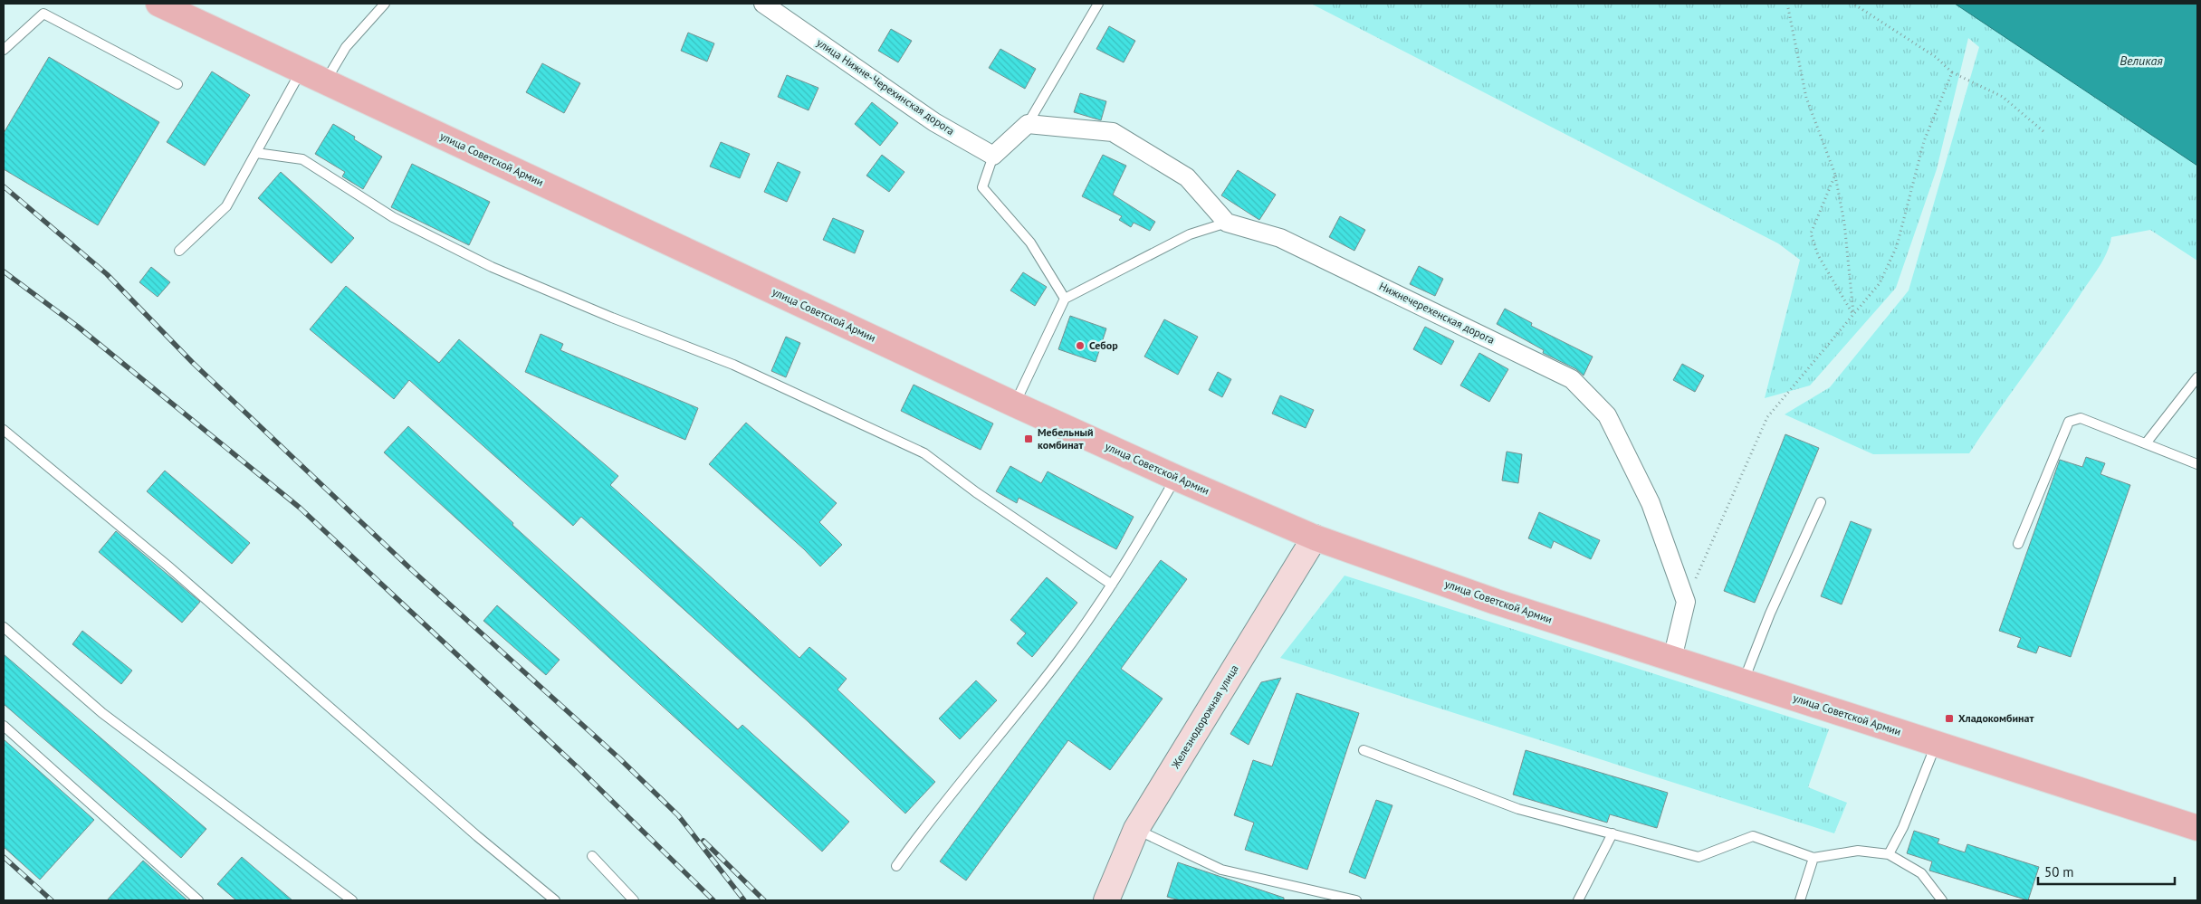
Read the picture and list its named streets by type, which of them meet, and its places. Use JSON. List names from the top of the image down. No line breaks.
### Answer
{"streets":{"main road":["улица Советской Армии"],"street":["улица Нижне-Черехинская дорога","Нижнечерехенская дорога","Железнодорожная улица"]},"crossings":[["улица Советской Армии","Железнодорожная улица"]],"water":["Великая"],"places":{"other":["Себор"],"transit":["Мебельный комбинат","Хладокомбинат"]},"scale_bar":"50 m"}
